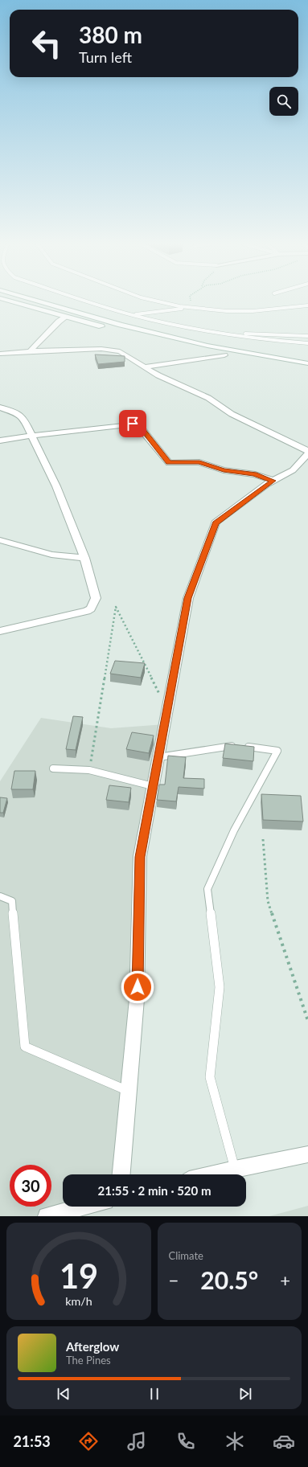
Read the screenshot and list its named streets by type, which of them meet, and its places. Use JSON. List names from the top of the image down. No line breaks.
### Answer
{"page":{"turn":["380 m","Turn left"],"limit":"30","trip":"21:55 · 2 min · 520 m","tile":"Climate","heat":["−","20.5°","+"],"song":["Afterglow","The Pines"],"tabs":"21:53","gauge":["19","km/h"]}}
